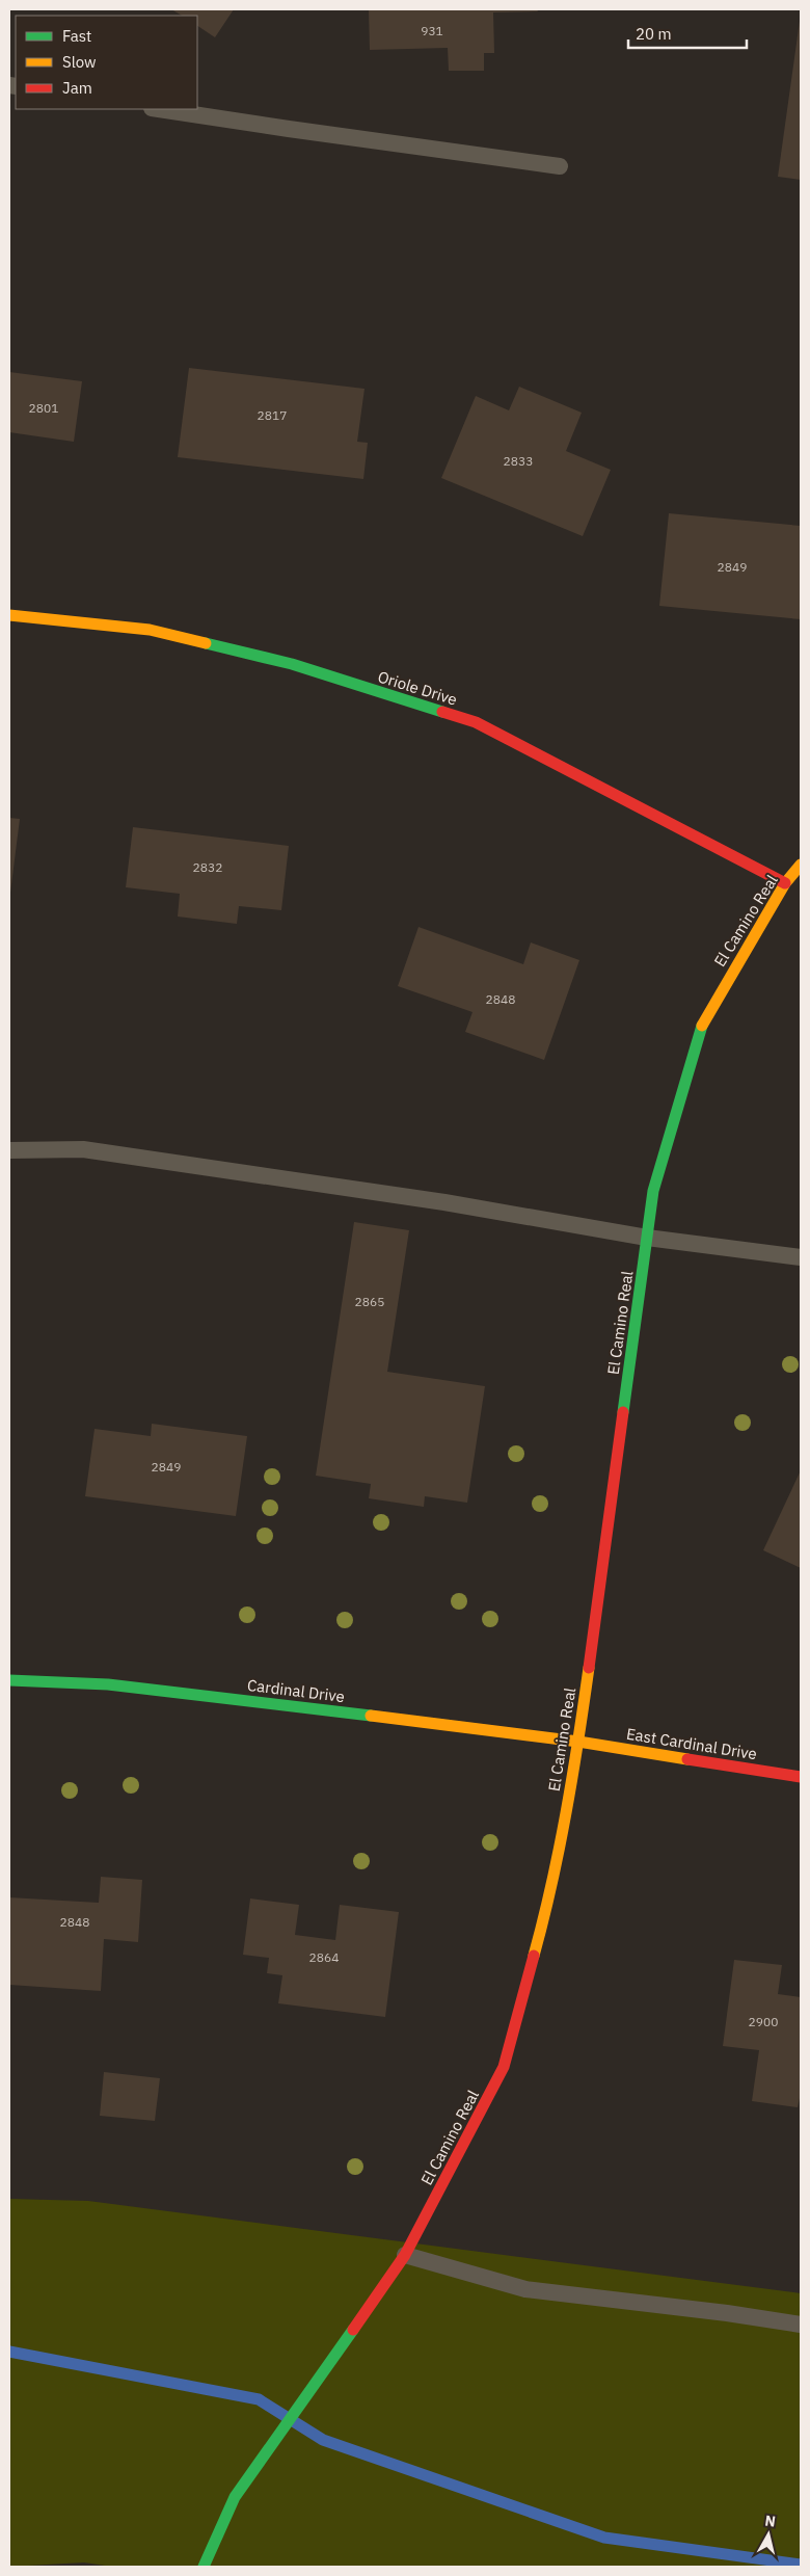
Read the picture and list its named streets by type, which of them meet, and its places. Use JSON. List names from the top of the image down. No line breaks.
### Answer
{"streets":{"street":["Oriole Drive","El Camino Real","Cardinal Drive","East Cardinal Drive"]},"crossings":[["Oriole Drive","El Camino Real"],["El Camino Real","Cardinal Drive"],["El Camino Real","East Cardinal Drive"],["Cardinal Drive","East Cardinal Drive"]],"house_numbers":["931","2801","2817","2833","2849","2832","2848","2865","2849","2848","2864","2900"],"legend":["Fast","Slow","Jam"],"scale_bar":"20 m","north":"top"}
